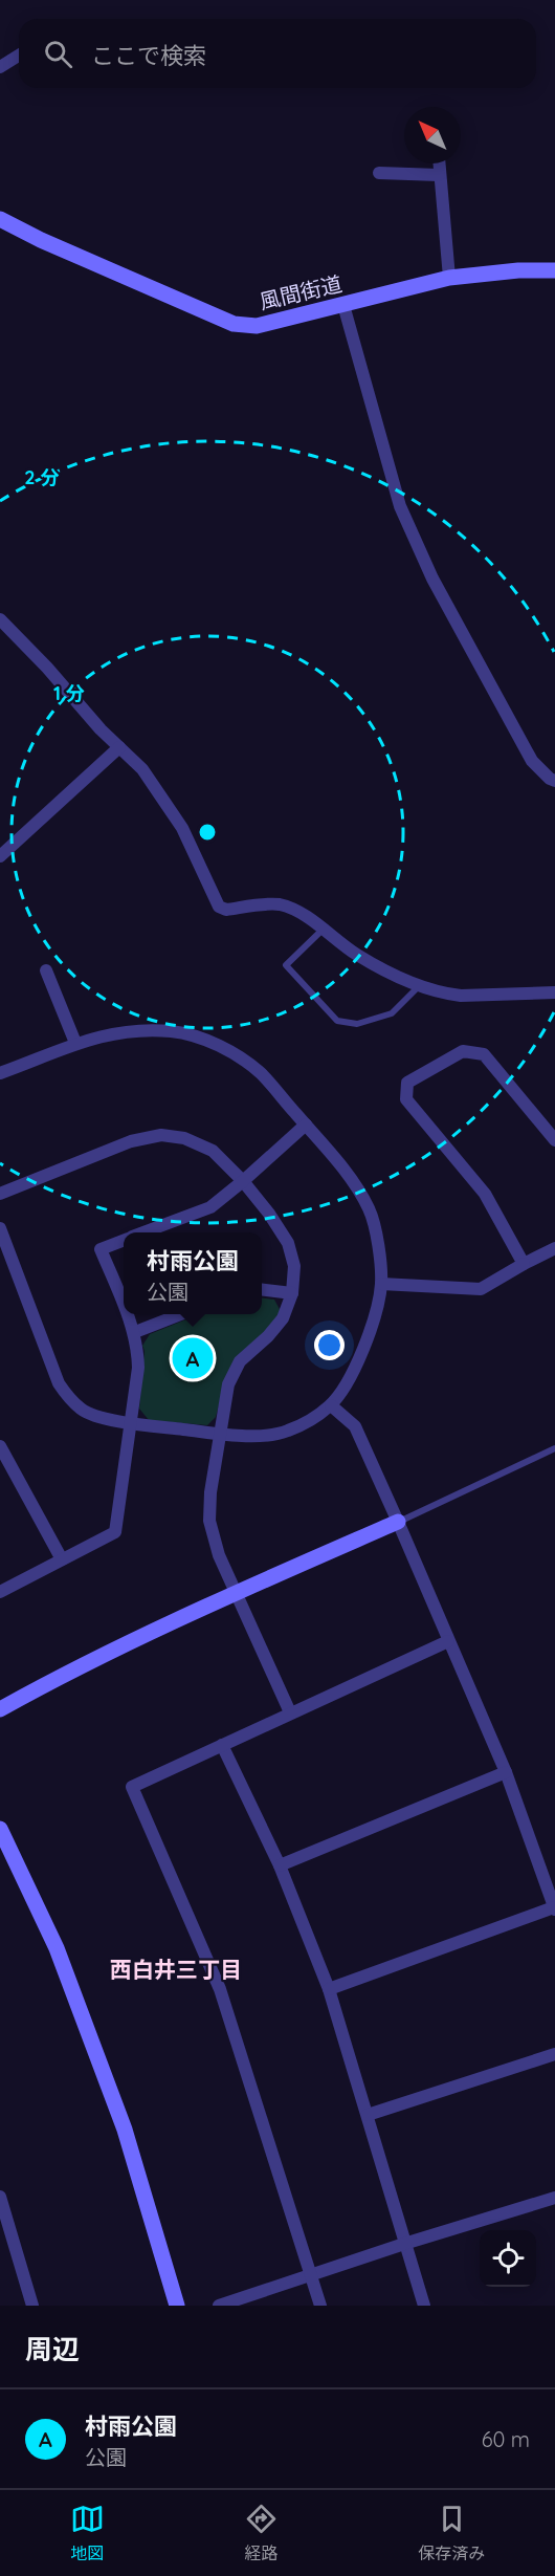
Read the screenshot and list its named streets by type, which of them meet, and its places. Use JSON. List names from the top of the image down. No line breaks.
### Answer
{"streets":{"street":["風間街道"]},"districts":["西白井三丁目"],"north":"top left","page":{"search":"ここで検索","popup":["村雨公園","公園"],"pins":"A","heading":"周辺","list":[{"mark":"A","name":"村雨公園","note":"公園","value":"60 m"}],"nav":["地図","経路","保存済み"]},"rings":["2 分","1 分"]}
